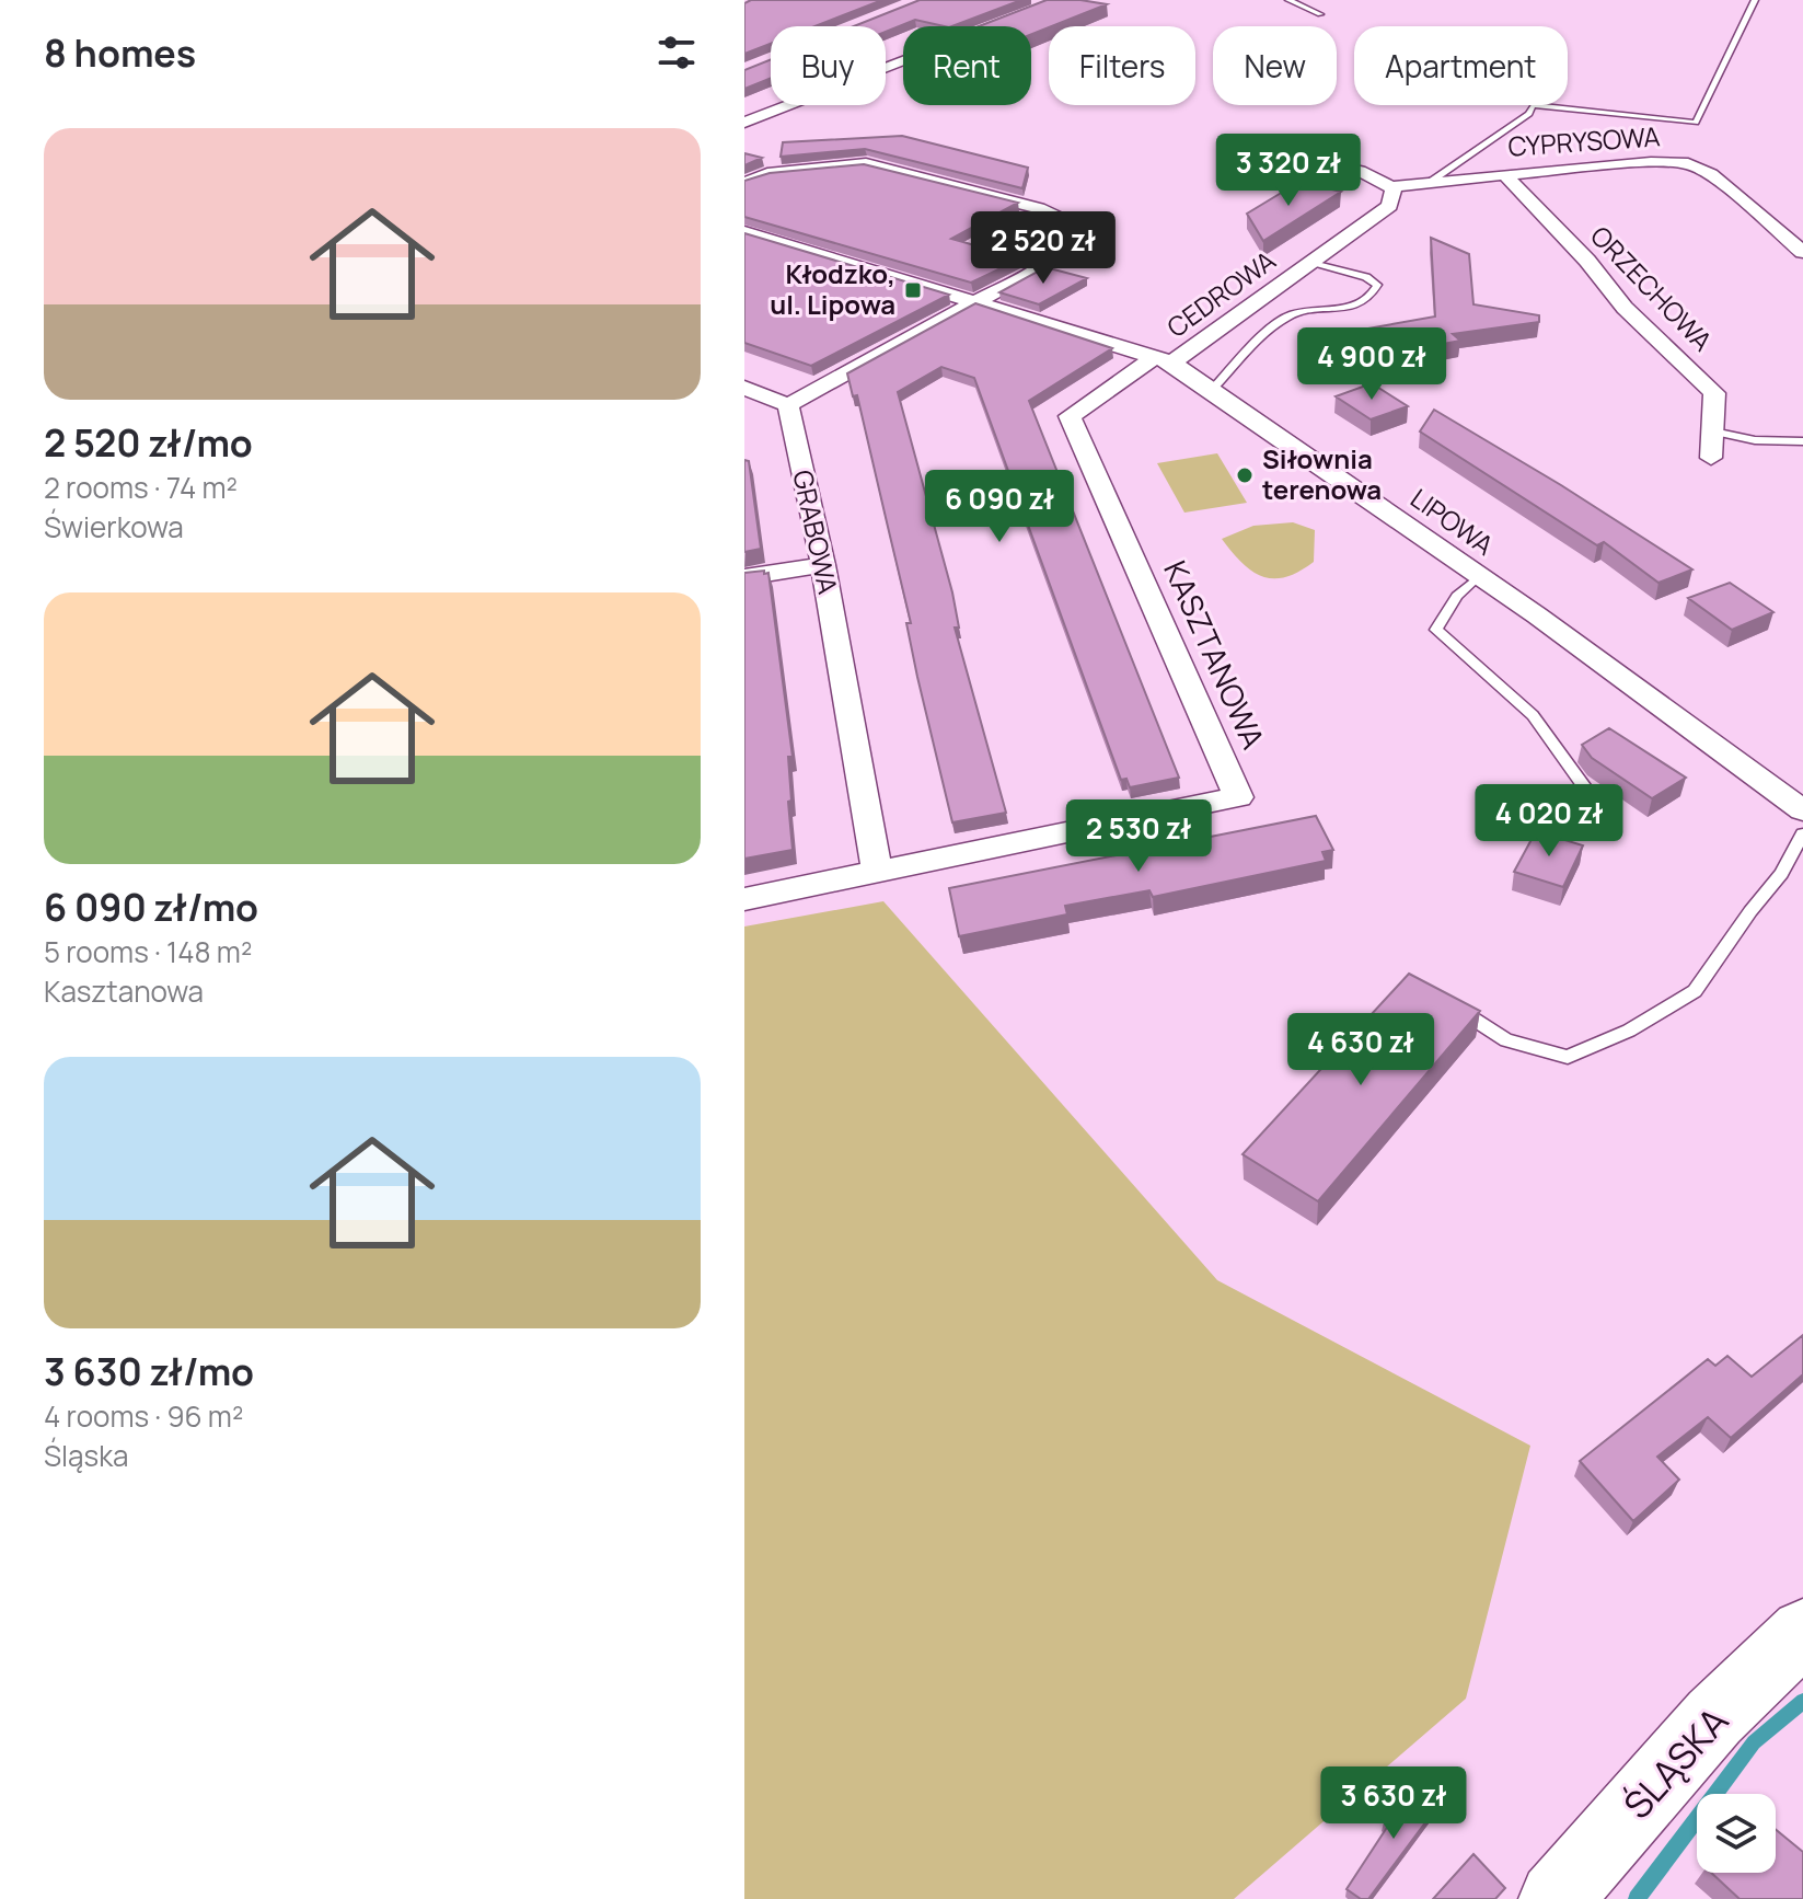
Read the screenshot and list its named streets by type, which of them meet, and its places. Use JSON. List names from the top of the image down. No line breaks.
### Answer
{"streets":{"street":["CYPRYSOWA","ORZECHOWA","CEDROWA","LIPOWA","GRABOWA","KASZTANOWA","ŚLĄSKA"]},"crossings":[["CYPRYSOWA","ORZECHOWA"],["CYPRYSOWA","CEDROWA"],["CEDROWA","LIPOWA"],["CEDROWA","KASZTANOWA"],["LIPOWA","KASZTANOWA"],["GRABOWA","KASZTANOWA"]],"places":{"transit":["Kłodzko, ul. Lipowa"],"other":["Siłownia terenowa"]},"page":{"heading":"8 homes","chip":["Buy","Rent","Filters","New","Apartment"],"list":[{"name":"2 520 zł/mo","note":"2 rooms · 74 m² · Świerkowa"},{"name":"6 090 zł/mo","note":"5 rooms · 148 m² · Kasztanowa"},{"name":"3 630 zł/mo","note":"4 rooms · 96 m² · Śląska"}],"price":["3 320 zł","2 520 zł","4 900 zł","6 090 zł","4 020 zł","2 530 zł","4 630 zł","3 630 zł"]}}
